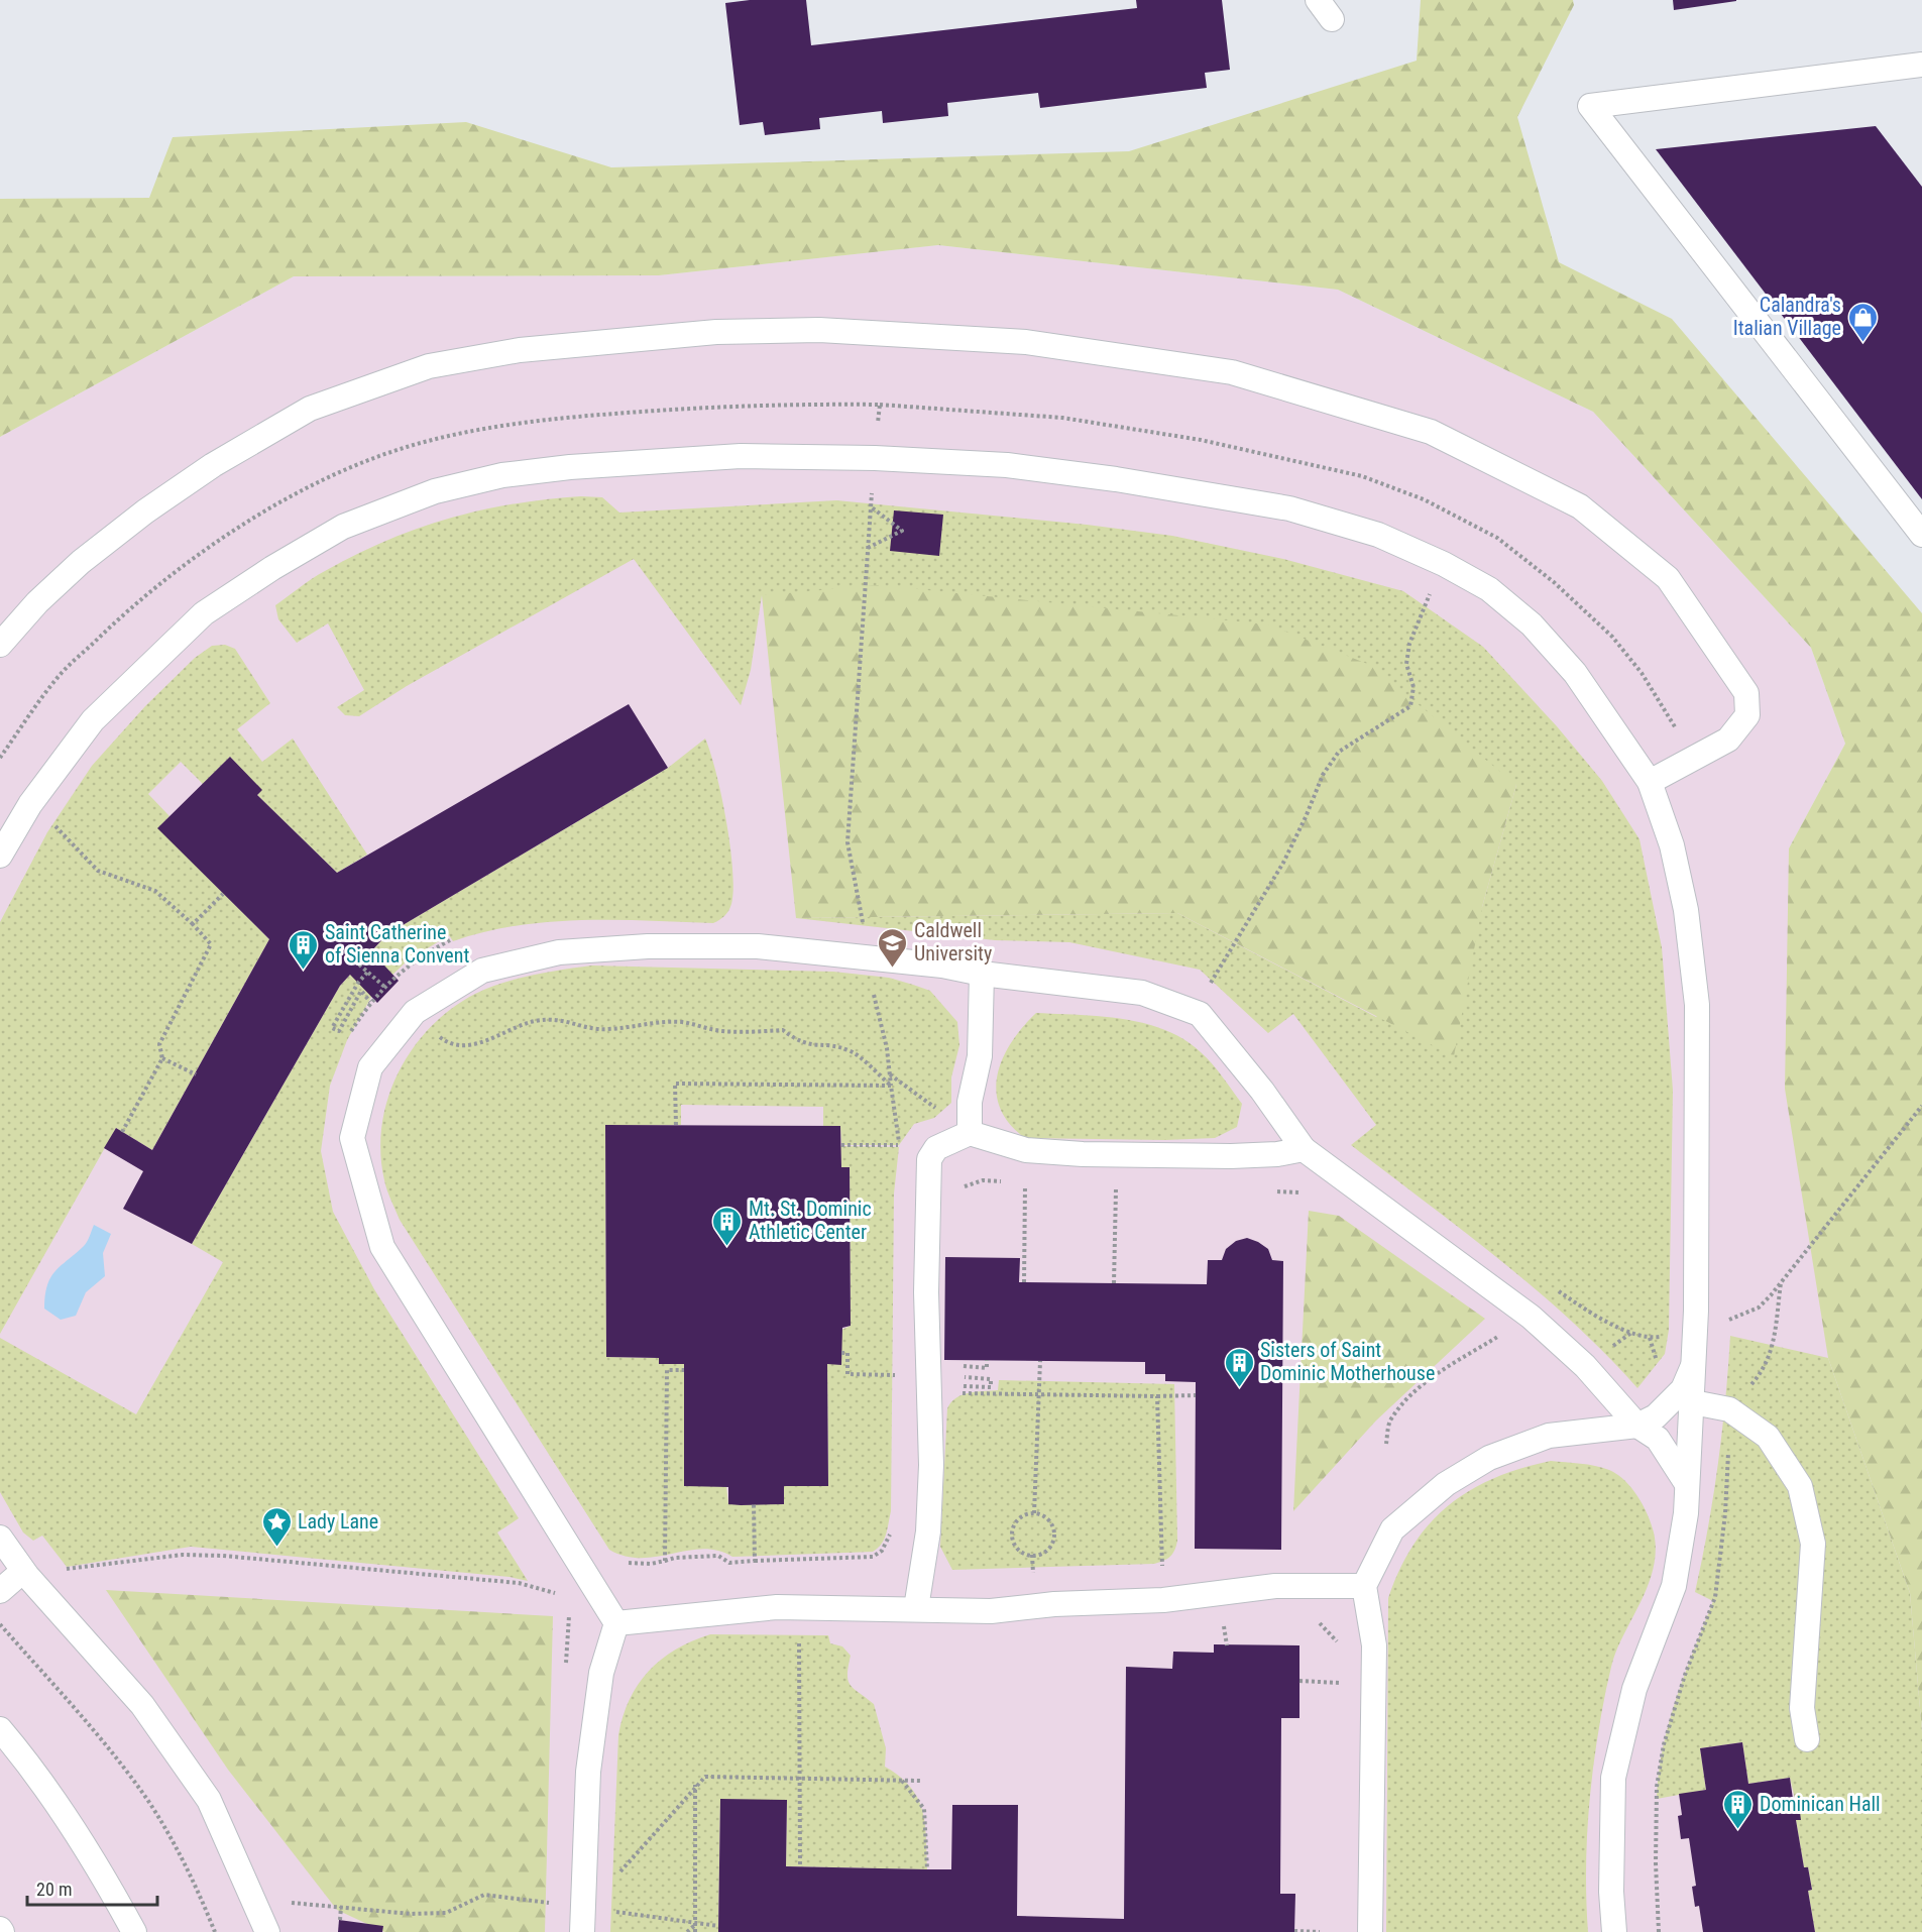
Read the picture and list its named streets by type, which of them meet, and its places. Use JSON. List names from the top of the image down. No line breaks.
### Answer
{"places":{"shop":["Calandra's Italian Village"],"school or university":["Caldwell University"],"building":["Saint Catherine of Sienna Convent","Mt. St. Dominic Athletic Center","Sisters of Saint Dominic Motherhouse","Dominican Hall"],"place":["Lady Lane"]},"scale_bar":"20 m"}
